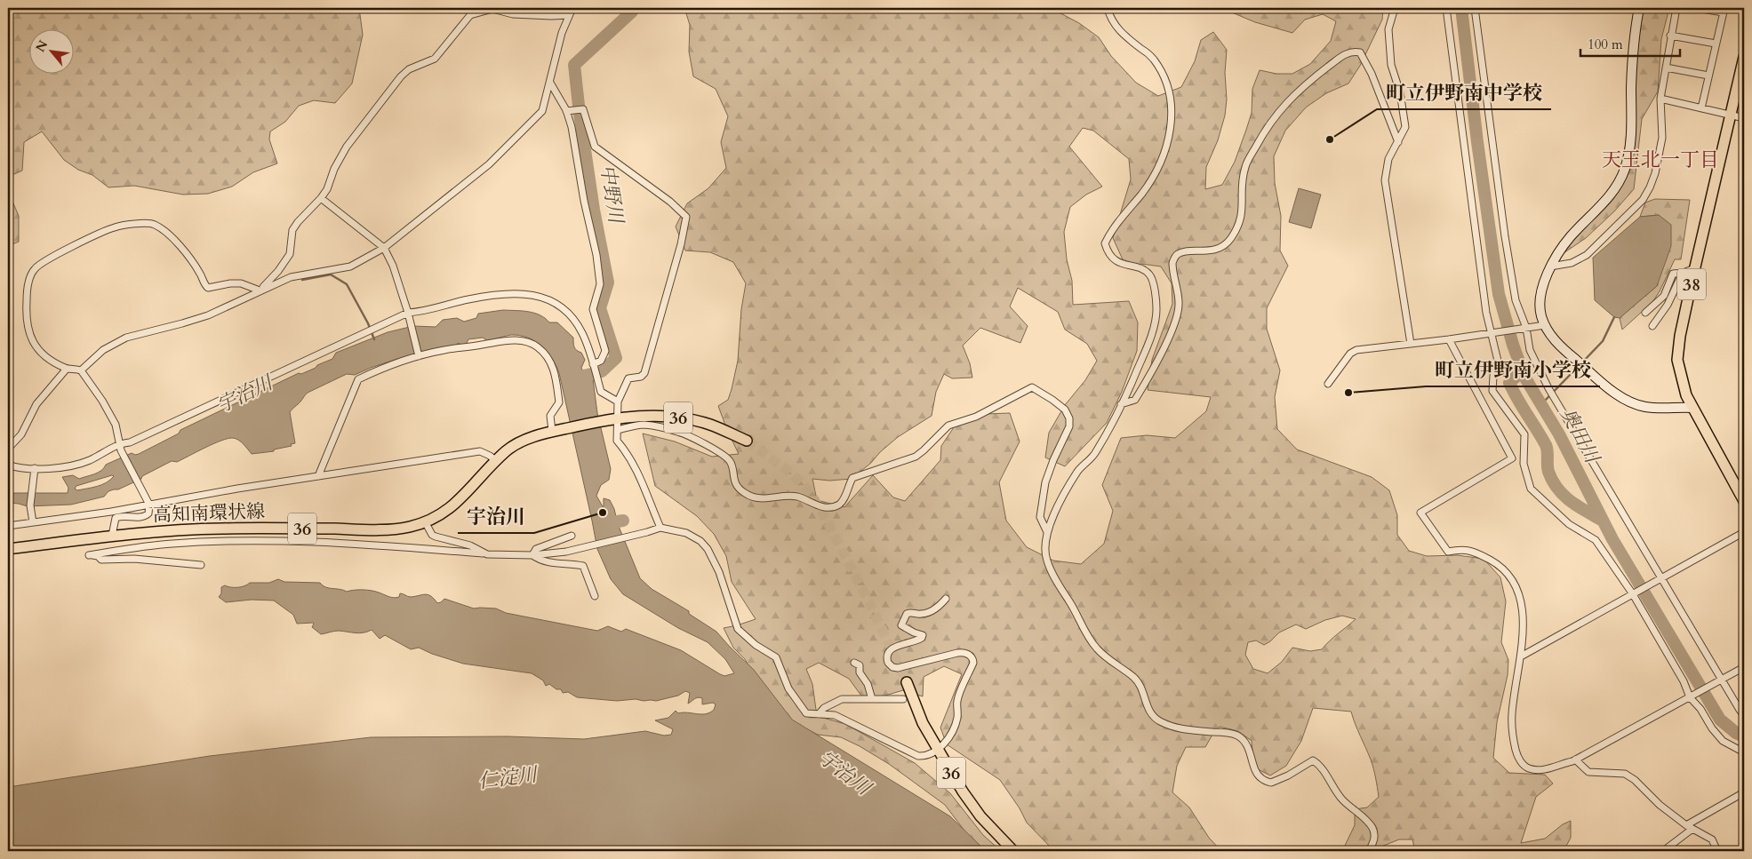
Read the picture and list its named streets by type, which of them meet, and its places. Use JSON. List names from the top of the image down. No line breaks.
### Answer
{"streets":{"main road":["38","36","高知南環状線"]},"districts":["天王北一丁目"],"water":["中野川","宇治川","奥田川","仁淀川"],"places":["町立伊野南中学校","町立伊野南小学校","宇治川"],"scale_bar":"100 m","north":"top left"}
